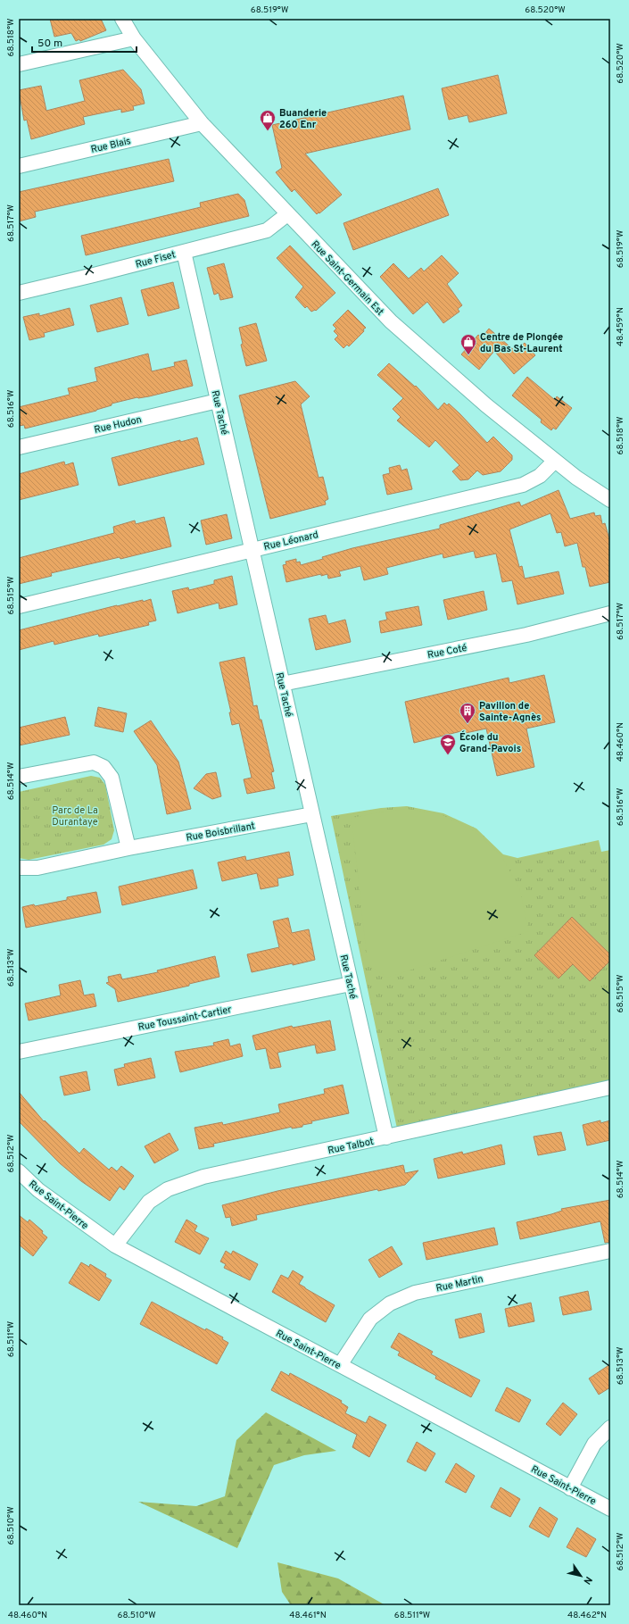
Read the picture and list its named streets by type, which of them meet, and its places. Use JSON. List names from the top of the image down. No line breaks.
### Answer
{"streets":{"street":["Rue Blais","Rue Fiset","Rue Saint-Germain Est","Rue Taché","Rue Hudon","Rue Léonard","Rue Coté","Rue Boisbrillant","Rue Toussaint-Cartier","Rue Talbot","Rue Saint-Pierre","Rue Martin"]},"crossings":[["Rue Blais","Rue Saint-Germain Est"],["Rue Fiset","Rue Saint-Germain Est"],["Rue Fiset","Rue Taché"],["Rue Saint-Germain Est","Rue Léonard"],["Rue Taché","Rue Hudon"],["Rue Taché","Rue Léonard"],["Rue Taché","Rue Coté"],["Rue Taché","Rue Boisbrillant"],["Rue Taché","Rue Toussaint-Cartier"],["Rue Taché","Rue Talbot"],["Rue Talbot","Rue Saint-Pierre"],["Rue Saint-Pierre","Rue Martin"]],"parks":["Parc de La Durantaye"],"places":{"shop":["Buanderie 260 Enr","Centre de Plongée du Bas St-Laurent"],"building":["Pavillon de Sainte-Agnès"],"school or university":["École du Grand-Pavois"]},"scale_bar":"50 m","north":"bottom right","coordinates":["68.519°W","68.520°W","68.518°W","68.517°W","48.459°N","68.516°W","68.515°W","48.460°N","68.514°W","68.513°W","68.512°W","68.511°W","68.510°W","48.461°N","48.462°N"]}
